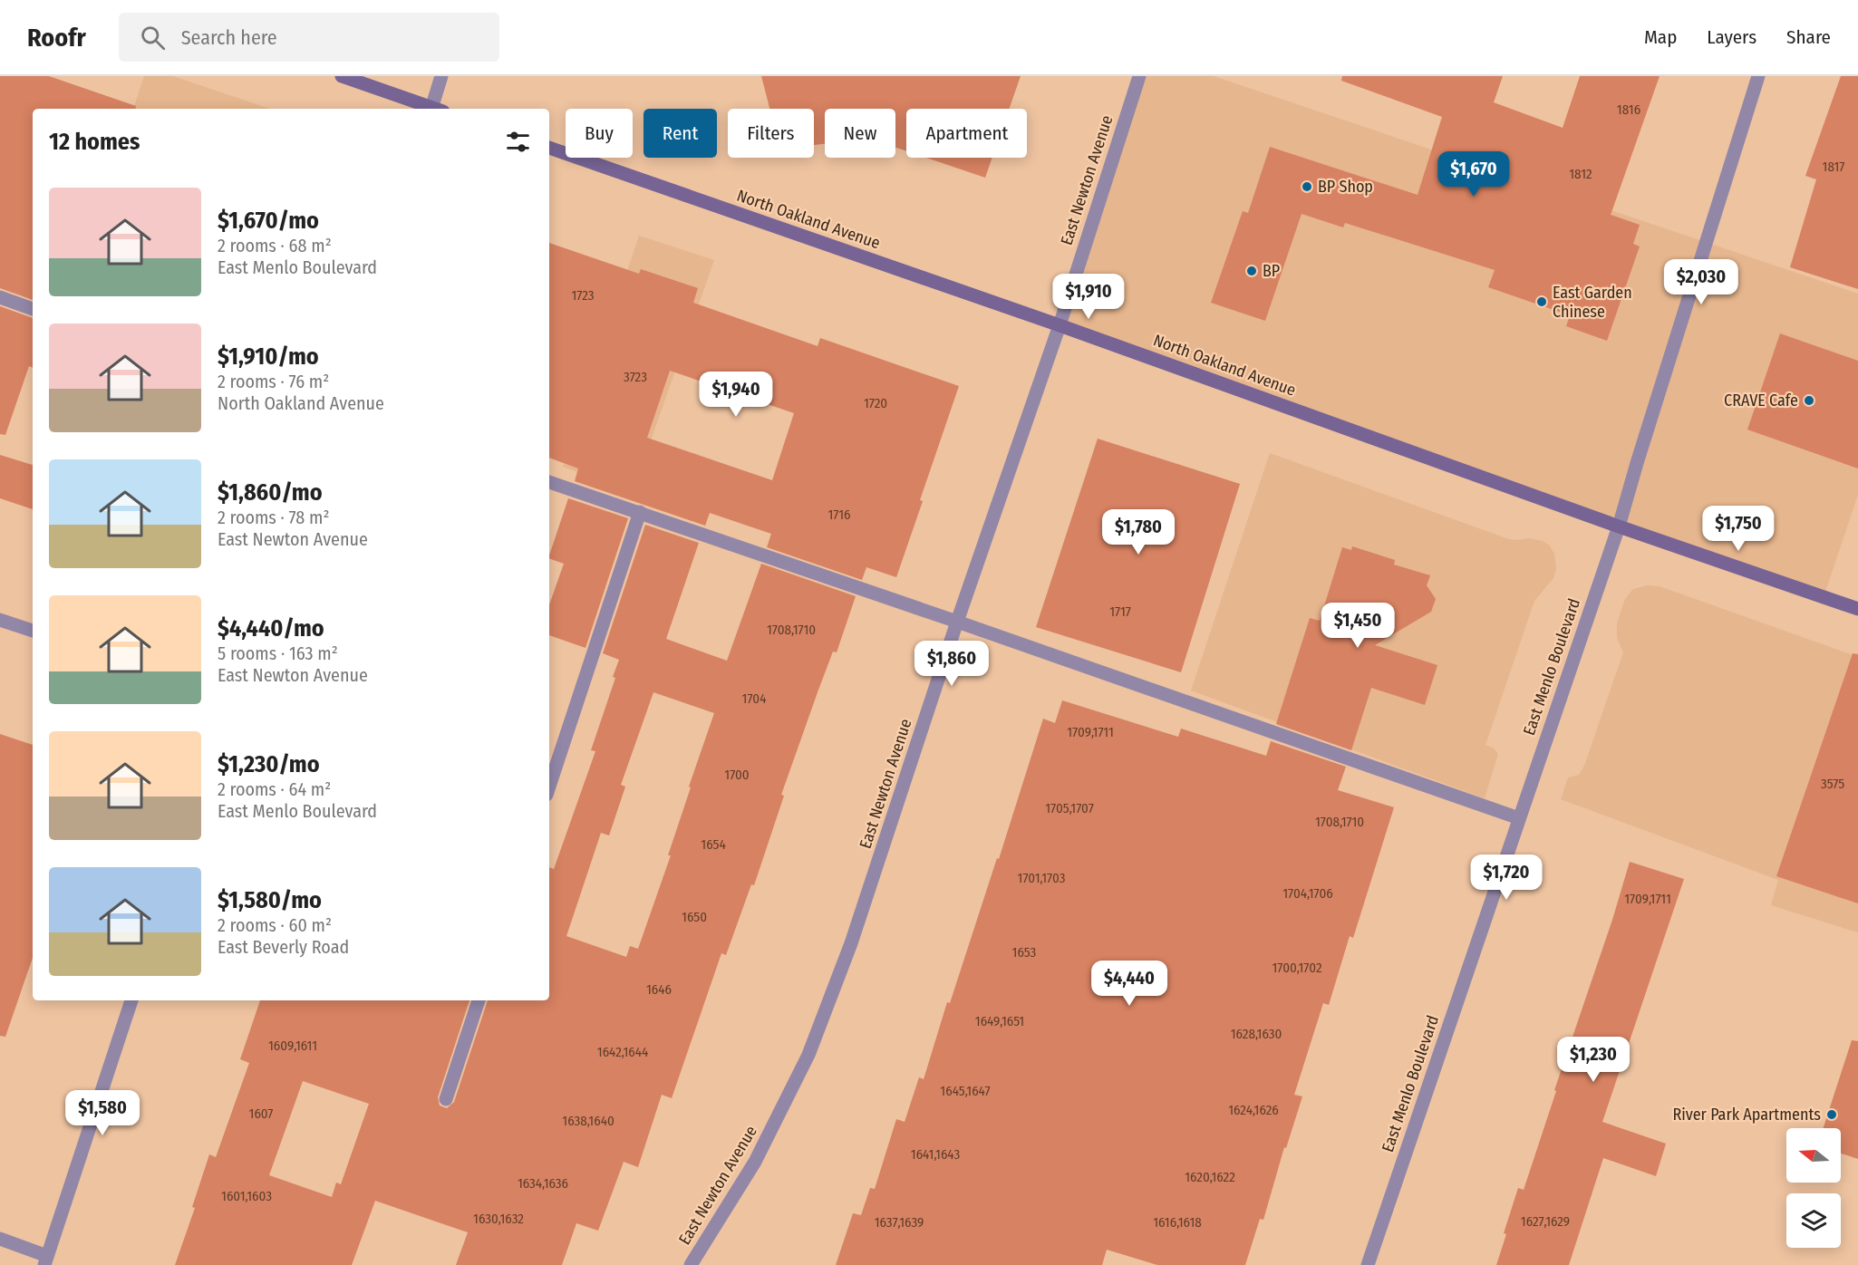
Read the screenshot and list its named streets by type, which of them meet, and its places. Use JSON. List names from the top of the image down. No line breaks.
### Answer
{"streets":{"main road":["North Oakland Avenue"],"street":["East Newton Avenue","East Menlo Boulevard"]},"crossings":[["East Newton Avenue","North Oakland Avenue"],["North Oakland Avenue","East Menlo Boulevard"]],"places":["BP Shop","BP","East Garden Chinese","CRAVE Cafe","River Park Apartments"],"house_numbers":["1816","1817","1812","1723","3723","1720","1716","1717","1708,1710","1704","1709,1711","1700","3575","1705,1707","1708,1710","1654","1701,1703","1704,1706","1709,1711","1650","1653","1700,1702","1646","1649,1651","1628,1630","1609,1611","1642,1644","1645,1647","1624,1626","1607","1638,1640","1641,1643","1620,1622","1634,1636","1601,1603","1630,1632","1627,1629","1637,1639","1616,1618"],"north":"left","page":{"header":"Roofr","search":"Search here","nav":["Map","Layers","Share"],"chip":["Buy","Rent","Filters","New","Apartment"],"heading":"12 homes","price":["$1,670","$2,030","$1,910","$1,940","$1,750","$1,780","$1,450","$1,860","$1,720","$4,440","$1,230","$1,580"],"list":[{"name":"$1,670/mo","note":"2 rooms · 68 m² · East Menlo Boulevard"},{"name":"$1,910/mo","note":"2 rooms · 76 m² · North Oakland Avenue"},{"name":"$1,860/mo","note":"2 rooms · 78 m² · East Newton Avenue"},{"name":"$4,440/mo","note":"5 rooms · 163 m² · East Newton Avenue"},{"name":"$1,230/mo","note":"2 rooms · 64 m² · East Menlo Boulevard"},{"name":"$1,580/mo","note":"2 rooms · 60 m² · East Beverly Road"}]}}
